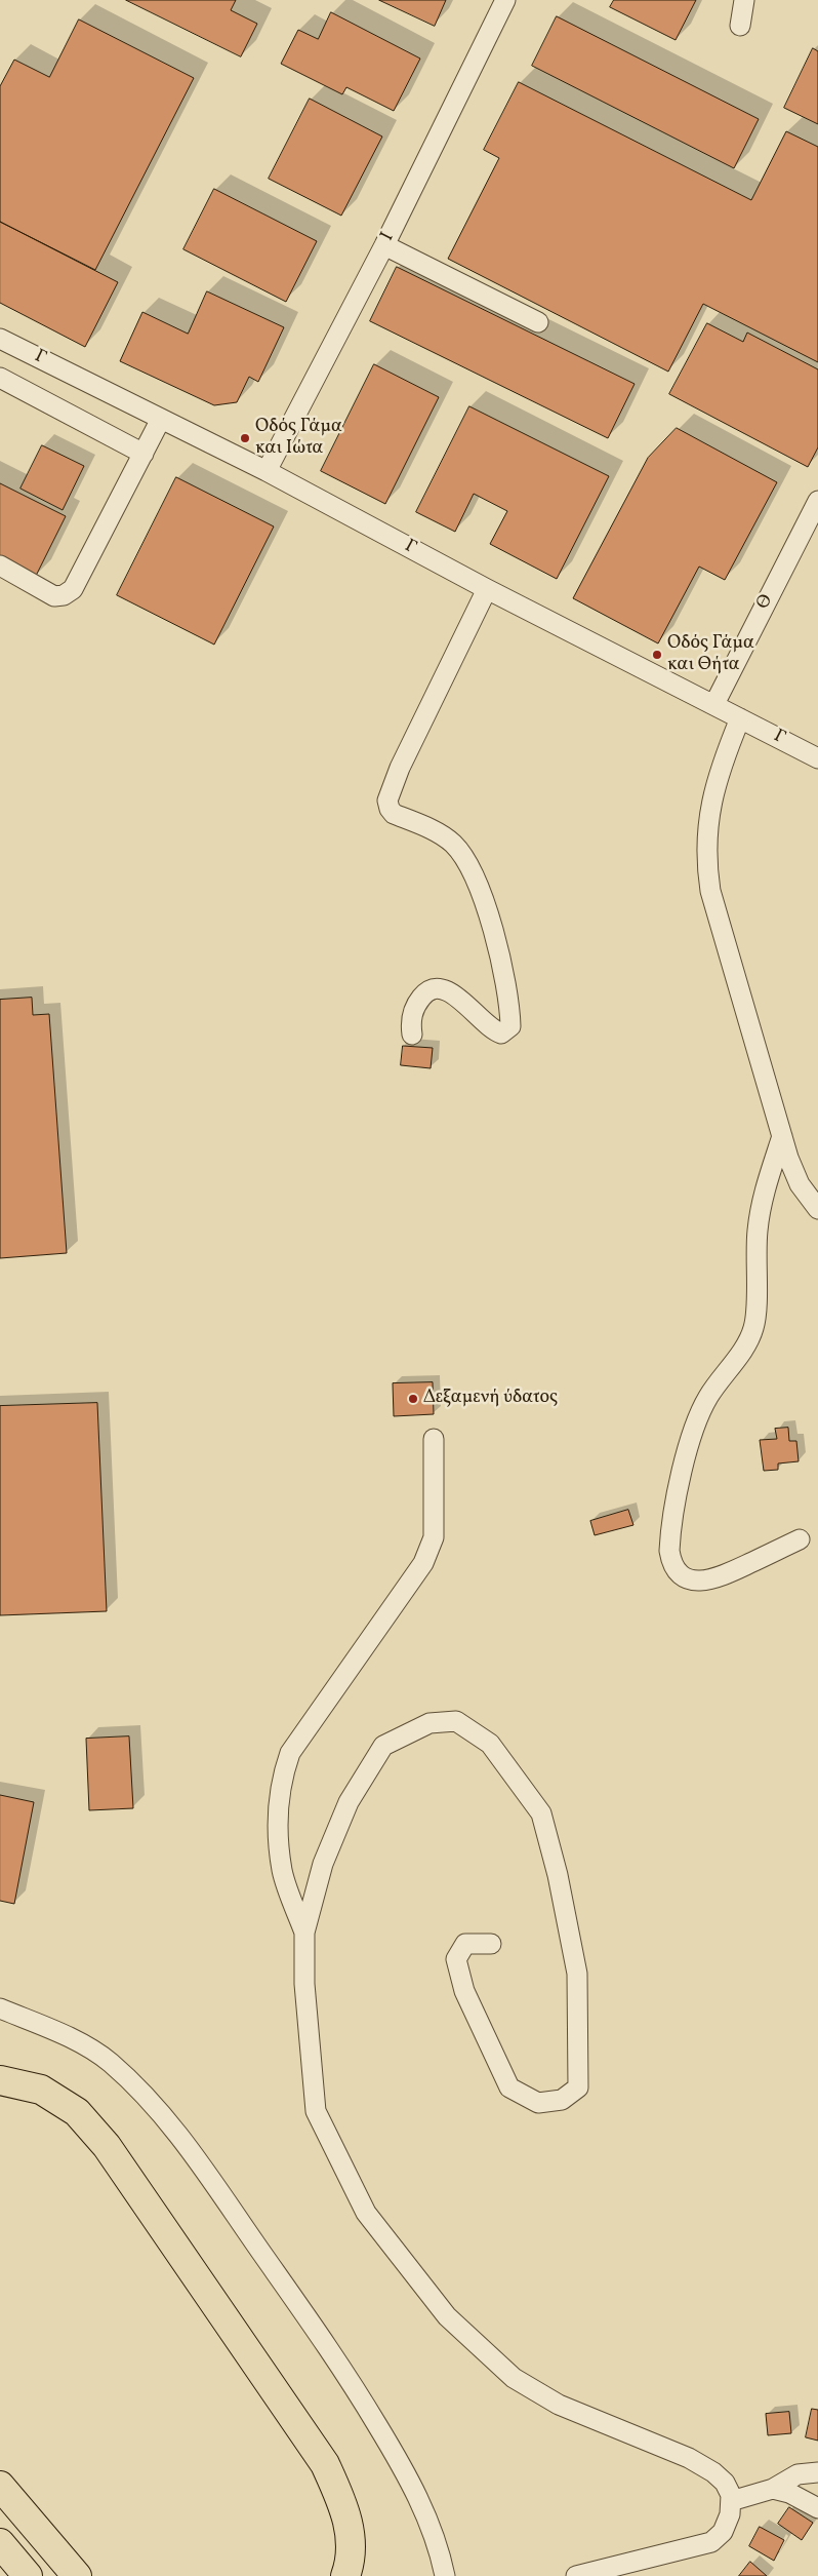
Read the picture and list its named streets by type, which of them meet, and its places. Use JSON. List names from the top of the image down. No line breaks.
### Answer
{"streets":{"street":["Ι","Γ","Θ"]},"crossings":[["Ι","Γ"],["Γ","Θ"]],"places":["Οδός Γάμα και Ιώτα","Οδός Γάμα και Θήτα","Δεξαμενή ύδατος"]}
